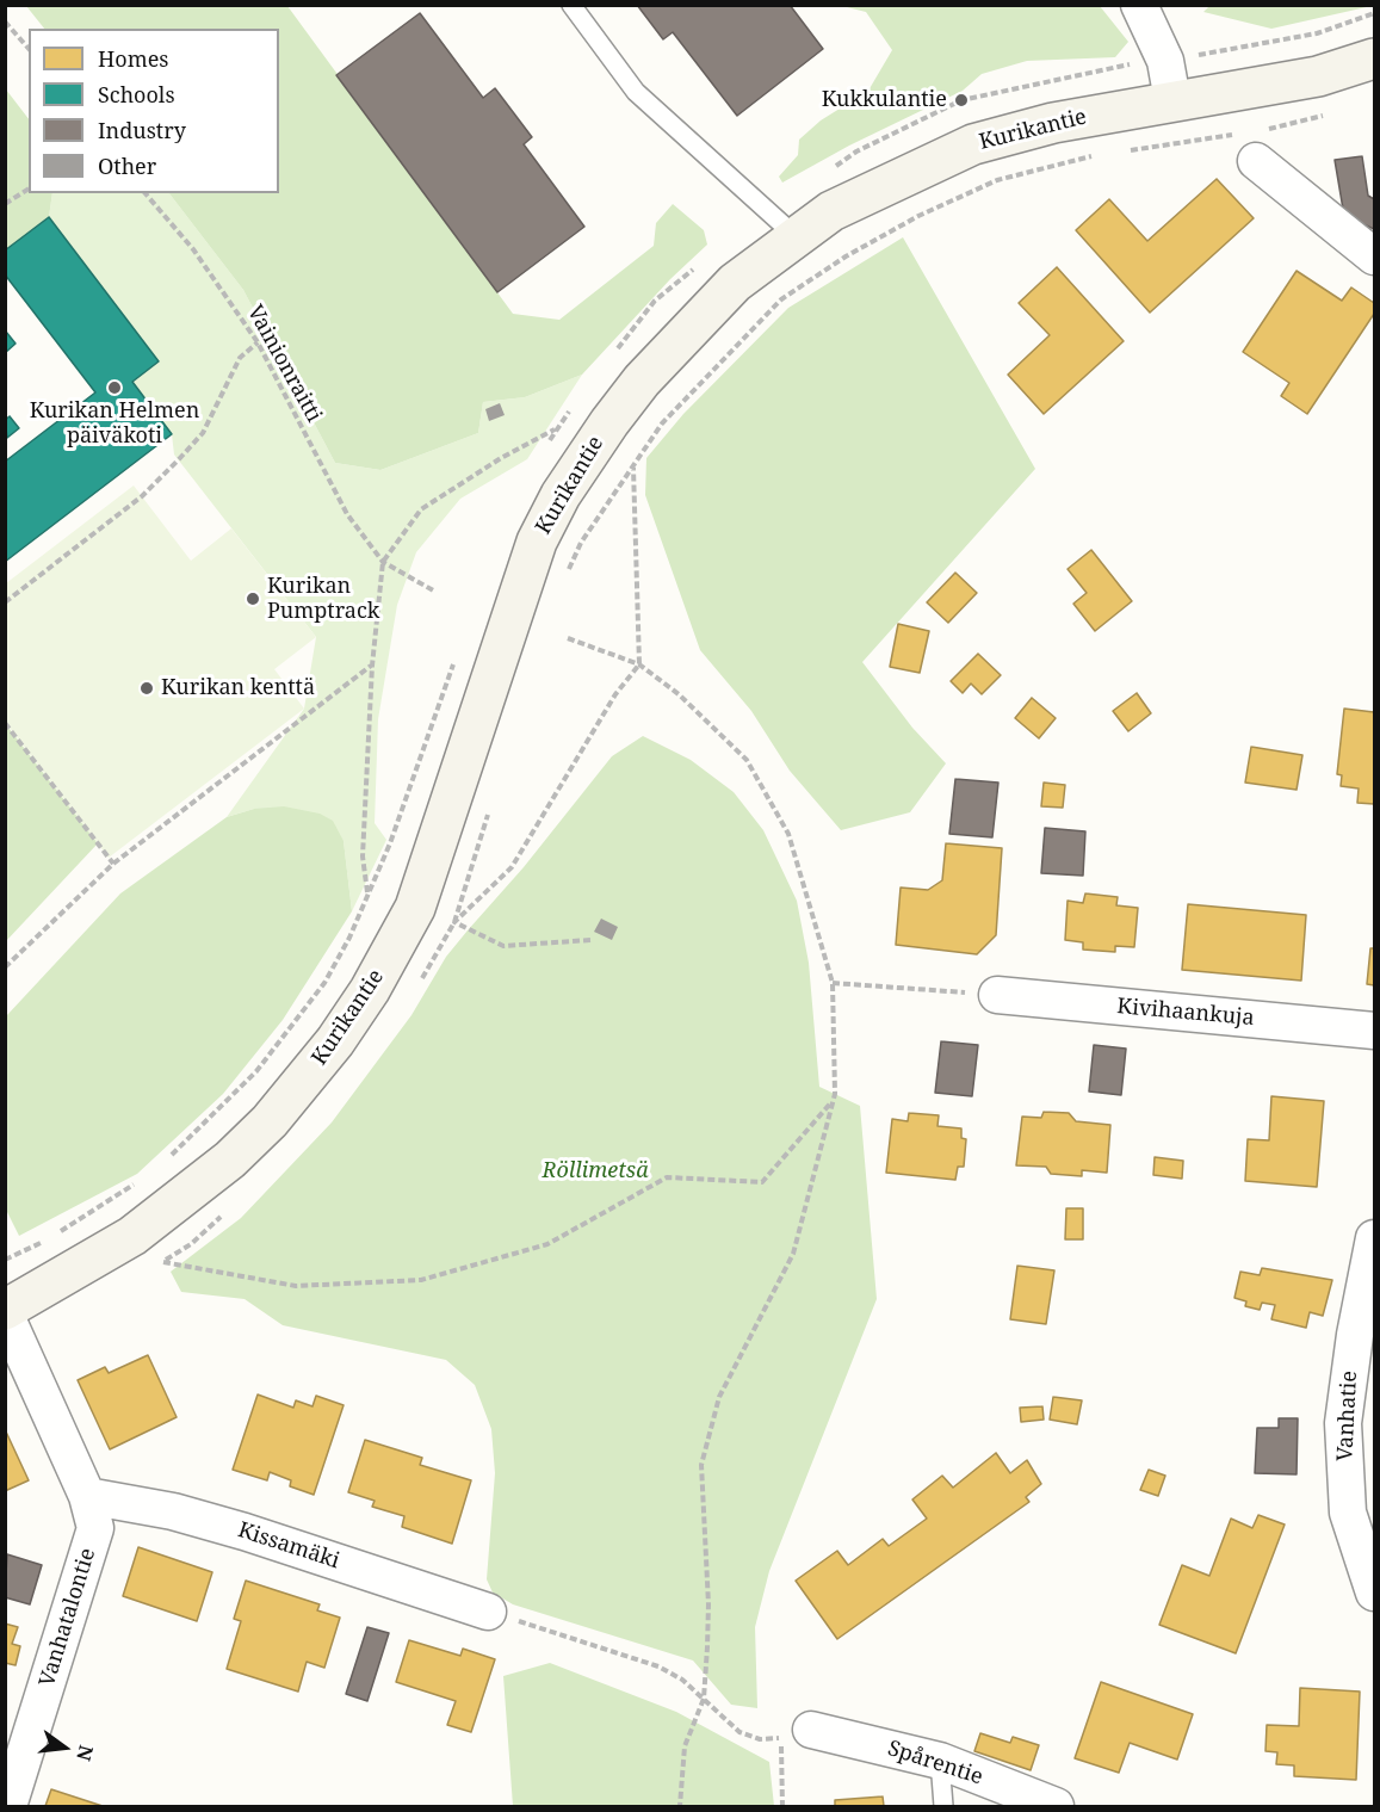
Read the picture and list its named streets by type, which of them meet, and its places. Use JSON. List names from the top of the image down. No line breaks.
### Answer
{"streets":{"main road":["Kurikantie"],"street":["Kivihaankuja","Vanhatie","Kissamäki","Vanhatalontie","Spårentie"],"path":["Vainionraitti"]},"crossings":[["Kurikantie","Vanhatalontie"],["Kissamäki","Vanhatalontie"]],"parks":["Röllimetsä"],"places":["Kukkulantie","Kurikan Helmen päiväkoti","Kurikan Pumptrack","Kurikan kenttä"],"legend":["Homes","Schools","Industry","Other"],"north":"right"}
